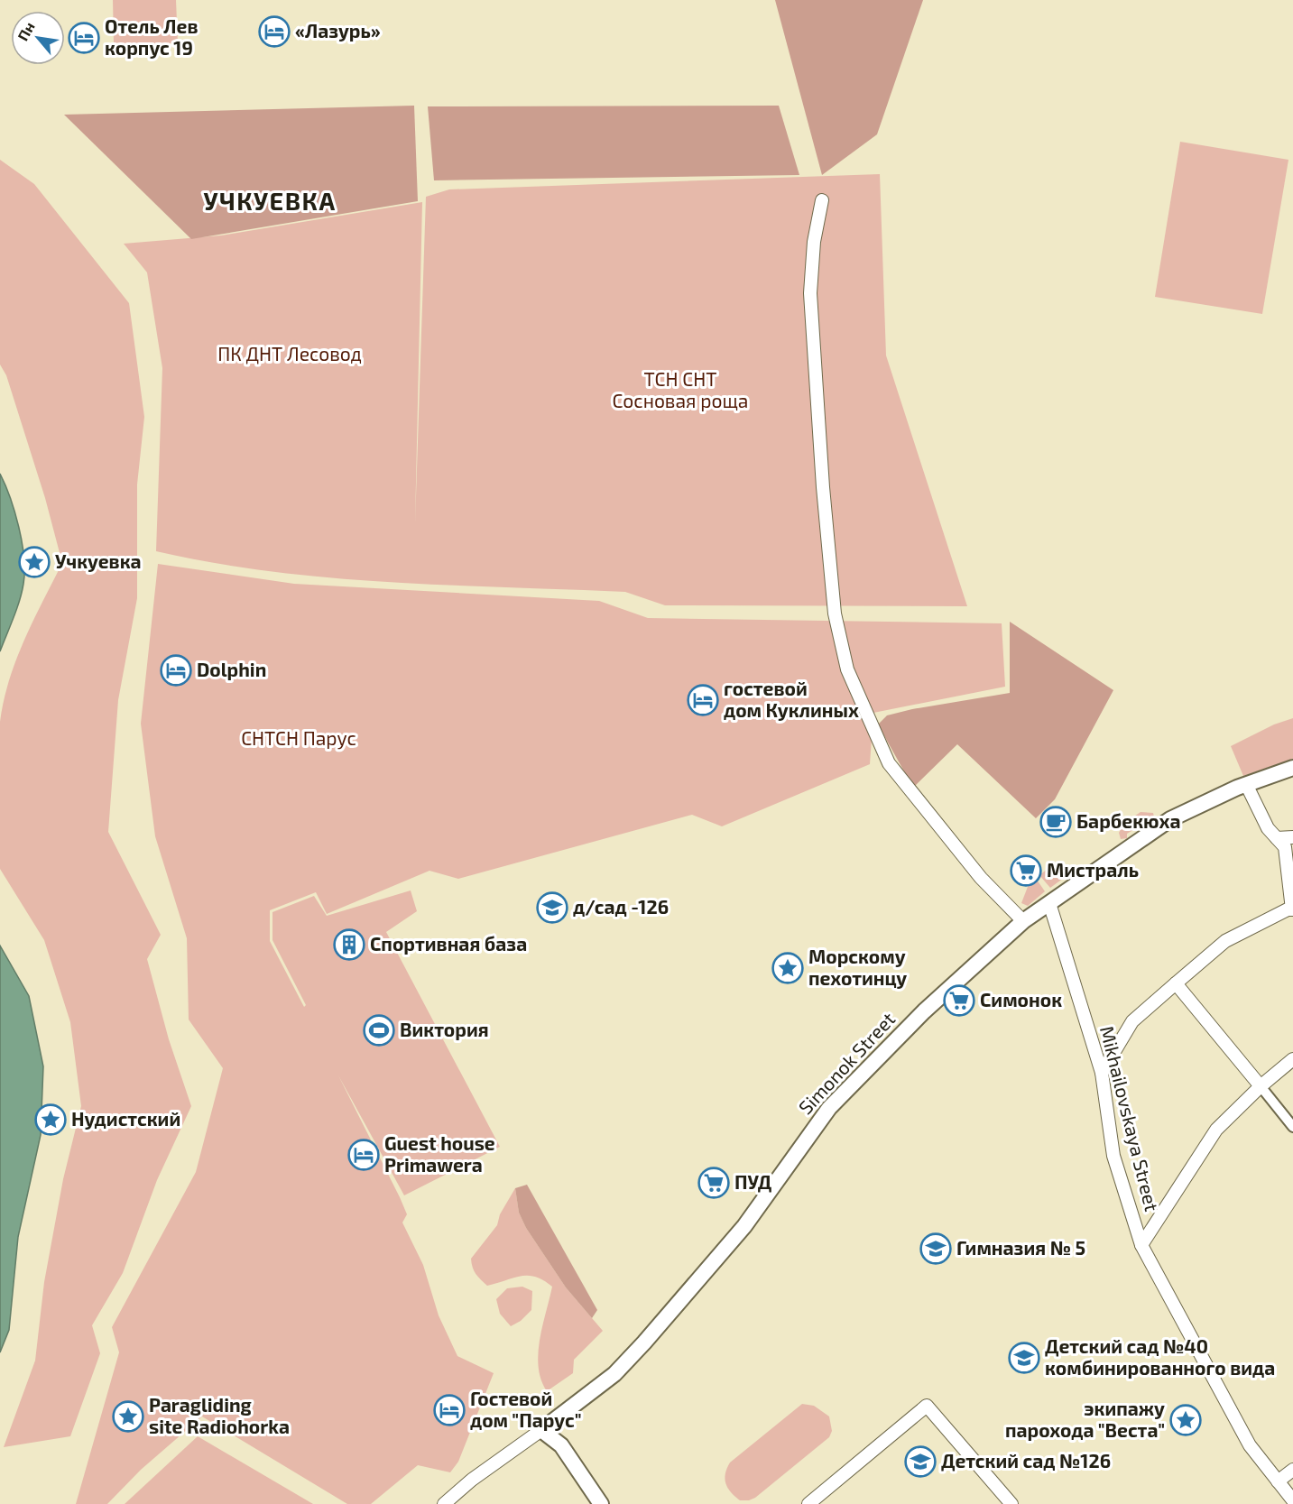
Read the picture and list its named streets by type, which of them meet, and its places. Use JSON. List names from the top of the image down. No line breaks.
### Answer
{"streets":{"street":["Simonok Street","Mikhailovskaya Street"]},"crossings":[["Simonok Street","Mikhailovskaya Street"]],"districts":["УЧКУЕВКА"],"parks":["ПК ДНТ Лесовод","ТСН СНТ Сосновая роща","СНТСН Парус"],"places":{"hotel":["«Лазурь»","Отель Лев корпус 19","Dolphin","гостевой дом Куклиных","Guest house Primawera","Гостевой дом \"Парус\""],"place":["Учкуевка","Морскому пехотинцу","Нудистский","Paragliding site Radiohorka","экипажу парохода \"Веста\""],"cafe":["Барбекюха"],"supermarket":["Мистраль","Симонок","ПУД"],"school or university":["д/сад -126","Гимназия № 5","Детский сад №40 комбинированного вида","Детский сад №126"],"building":["Спортивная база"],"sports":["Виктория"]},"north":"top left"}
